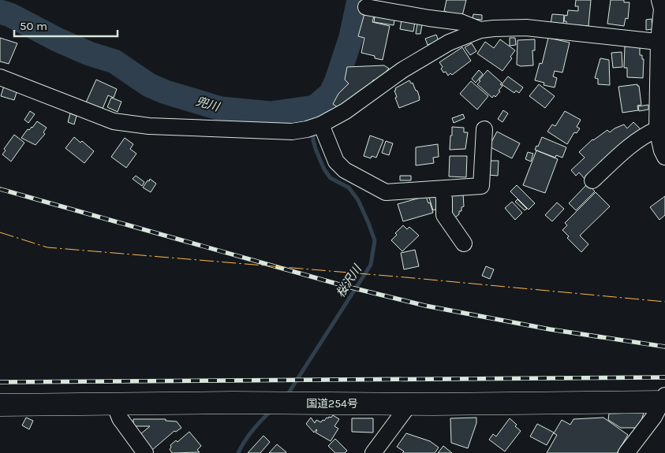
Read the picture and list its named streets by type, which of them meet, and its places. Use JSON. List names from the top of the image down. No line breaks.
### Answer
{"streets":{"highway":["国道254号"]},"water":["兜川","桜沢川"],"scale_bar":"50 m"}
